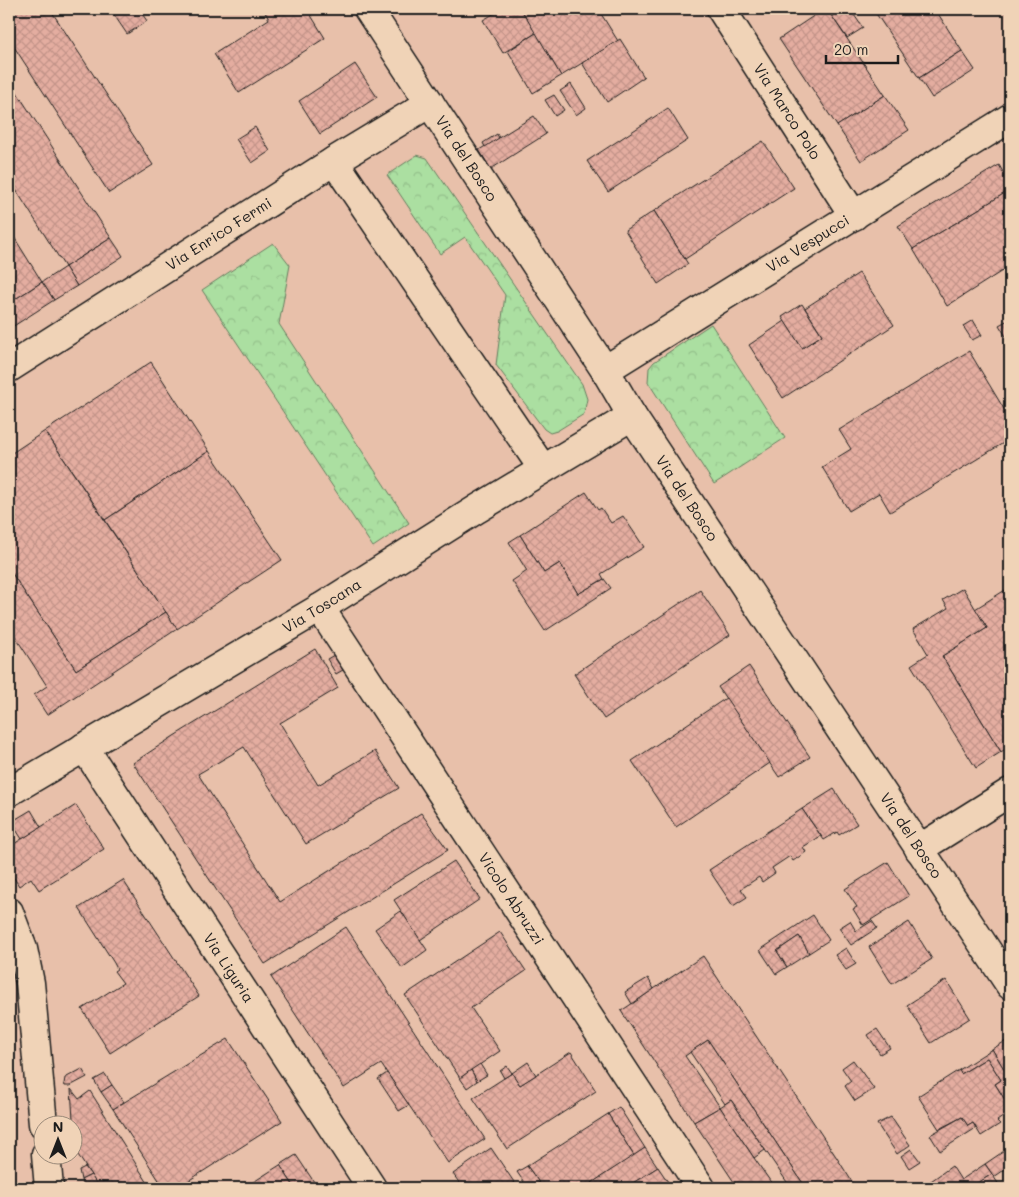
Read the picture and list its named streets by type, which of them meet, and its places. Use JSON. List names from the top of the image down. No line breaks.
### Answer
{"streets":{"street":["Via Marco Polo","Via del Bosco","Via Enrico Fermi","Via Vespucci","Via Toscana","Vicolo Abruzzi","Via Liguria"]},"crossings":[["Via Marco Polo","Via Vespucci"],["Via del Bosco","Via Enrico Fermi"],["Via del Bosco","Via Vespucci"],["Via del Bosco","Via Toscana"],["Via Toscana","Vicolo Abruzzi"],["Via Toscana","Via Liguria"]],"scale_bar":"20 m","north":"top"}
